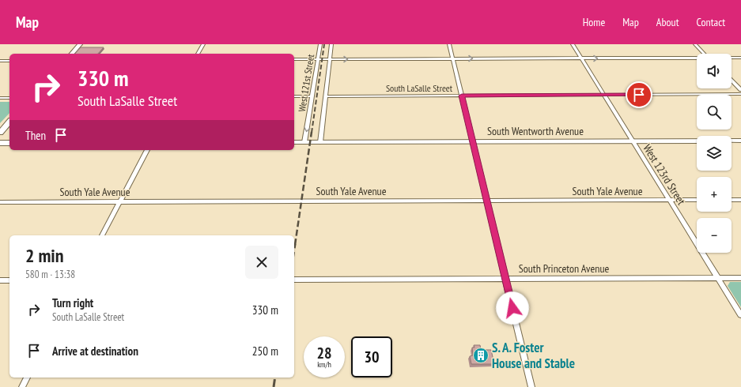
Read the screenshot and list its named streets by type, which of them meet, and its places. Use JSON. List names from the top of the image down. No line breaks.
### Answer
{"streets":{"street":["West 121st Street","South LaSalle Street","South Wentworth Avenue","West 123rd Street","South Yale Avenue","South Princeton Avenue"]},"crossings":[["West 121st Street","South LaSalle Street"],["West 121st Street","South Wentworth Avenue"],["South LaSalle Street","West 123rd Street"],["South Wentworth Avenue","West 123rd Street"],["West 123rd Street","South Yale Avenue"],["West 123rd Street","South Princeton Avenue"]],"places":{"building":["S. A. Foster House and Stable"]},"page":{"header":"Map","nav":["Home","Map","About","Contact"],"map_buttons":["+","−"],"turn":["330 m","South LaSalle Street"],"then":"Then","heading":["2 min","580 m · 13:38"],"list":[{"name":"Turn right","note":"South LaSalle Street","value":"330 m"},{"name":"Arrive at destination","value":"250 m"}],"speed":"28 km/h","limit":"30"}}
